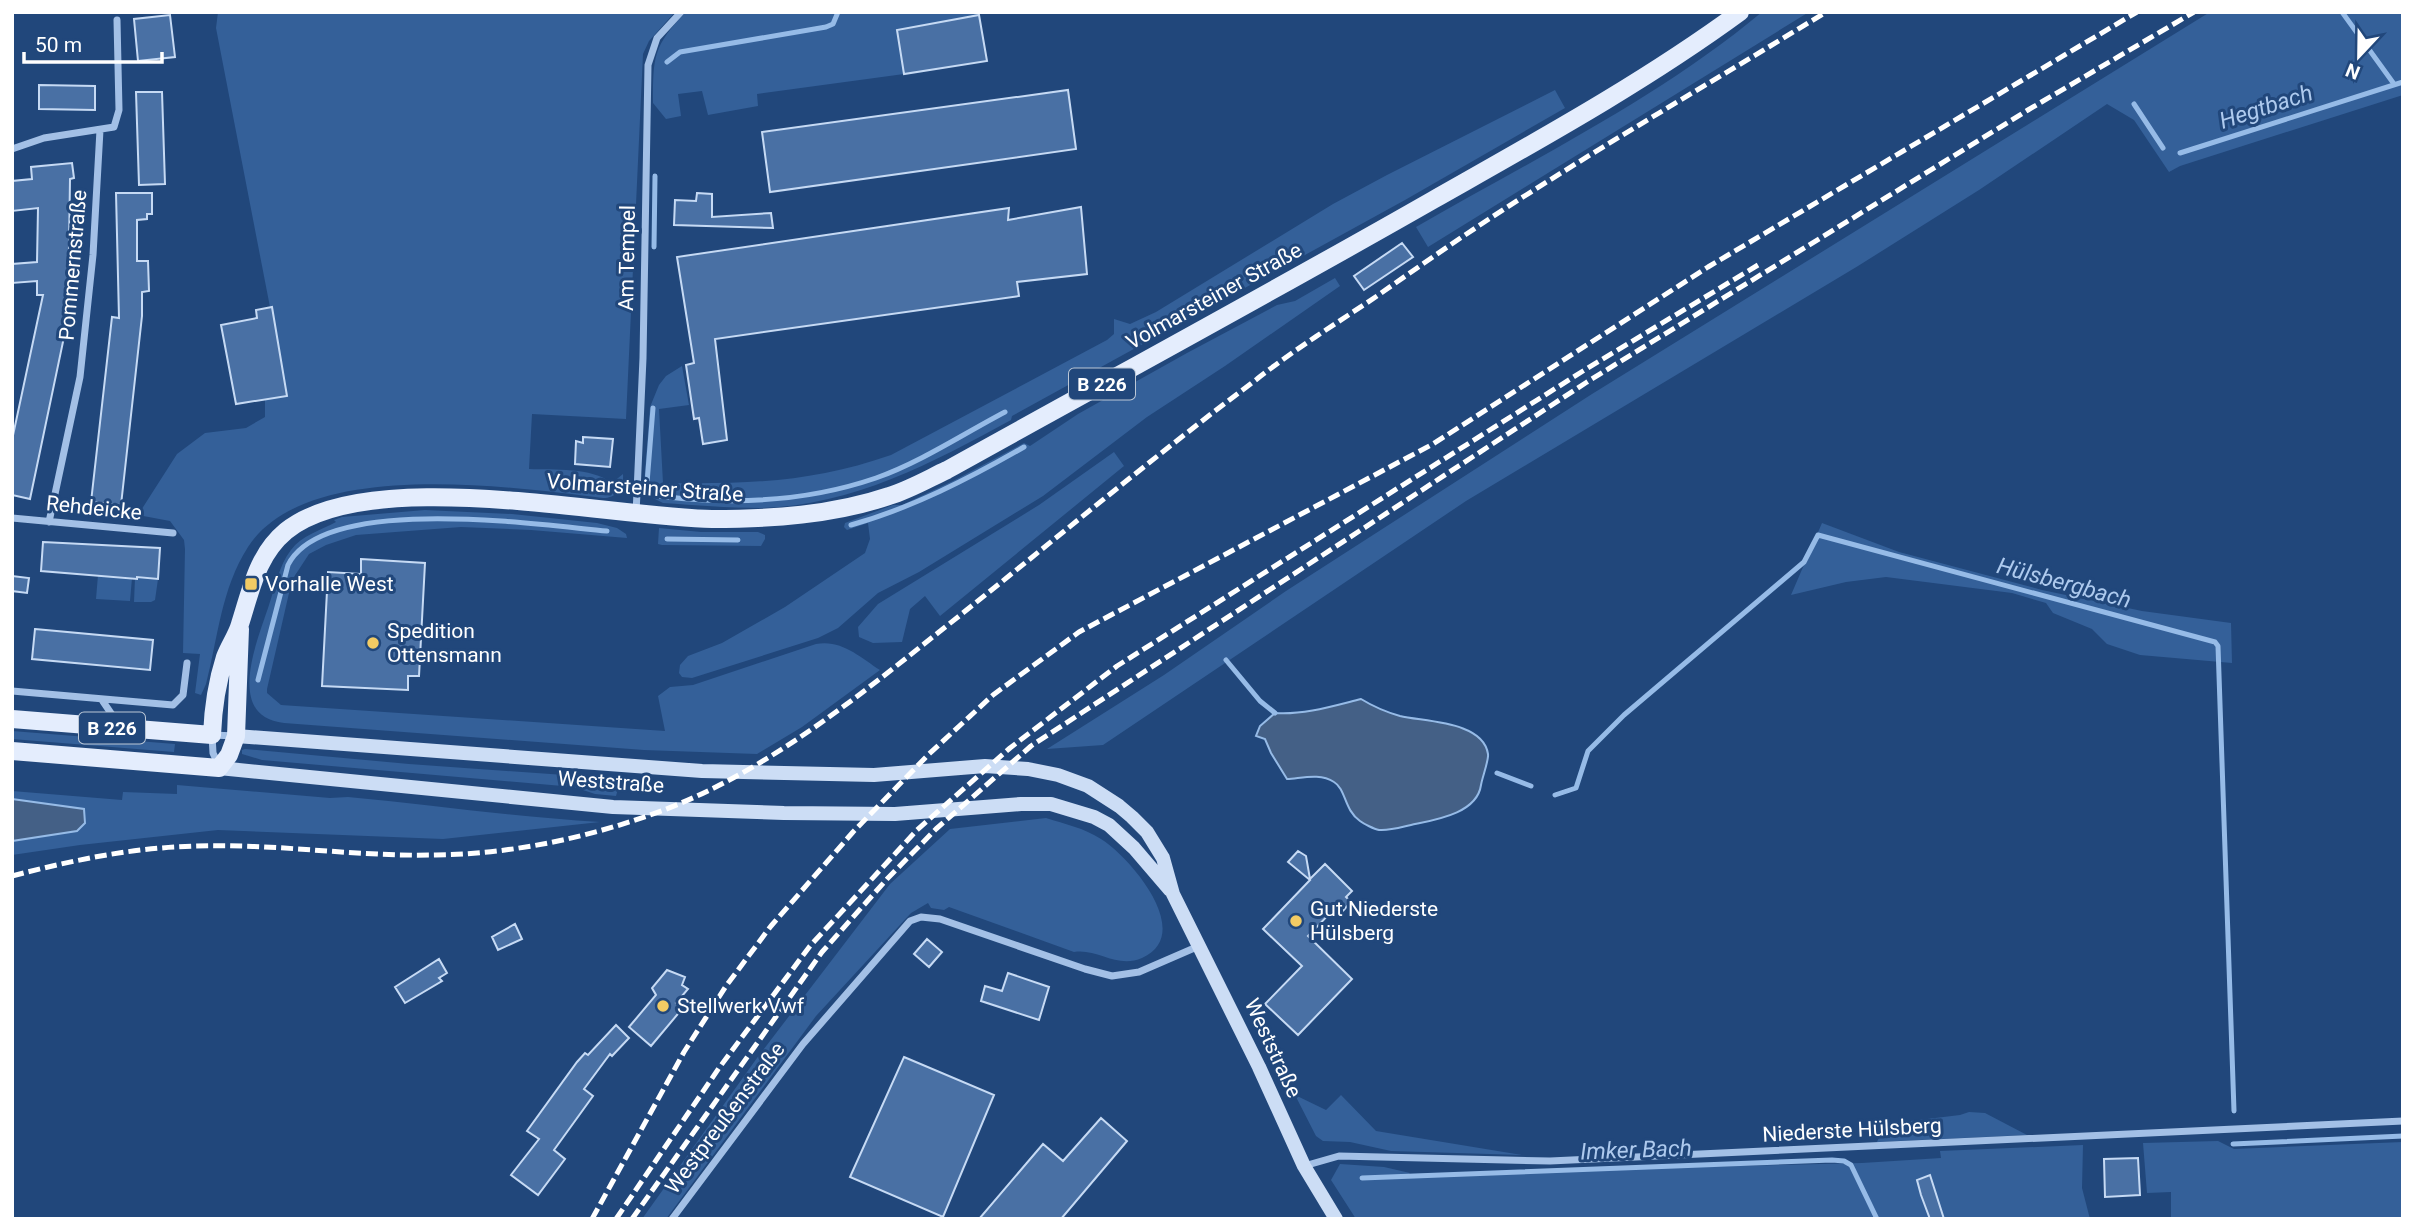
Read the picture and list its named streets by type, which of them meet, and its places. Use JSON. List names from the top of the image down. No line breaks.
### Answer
{"streets":{"main road":["Volmarsteiner Straße","B 226","Weststraße"],"street":["Am Tempel","Pommernstraße","Rehdeicke","Westpreußenstraße","Niederste Hülsberg"]},"crossings":[["Am Tempel","Volmarsteiner Straße"],["Pommernstraße","Rehdeicke"],["Volmarsteiner Straße","Weststraße"],["Weststraße","Westpreußenstraße"],["Weststraße","Niederste Hülsberg"]],"water":["Hegtbach","Hülsbergbach","Imker Bach"],"places":{"transit":["Vorhalle West"],"other":["Spedition Ottensmann","Gut Niederste Hülsberg","Stellwerk Vwf"]},"scale_bar":"50 m","north":"bottom"}
